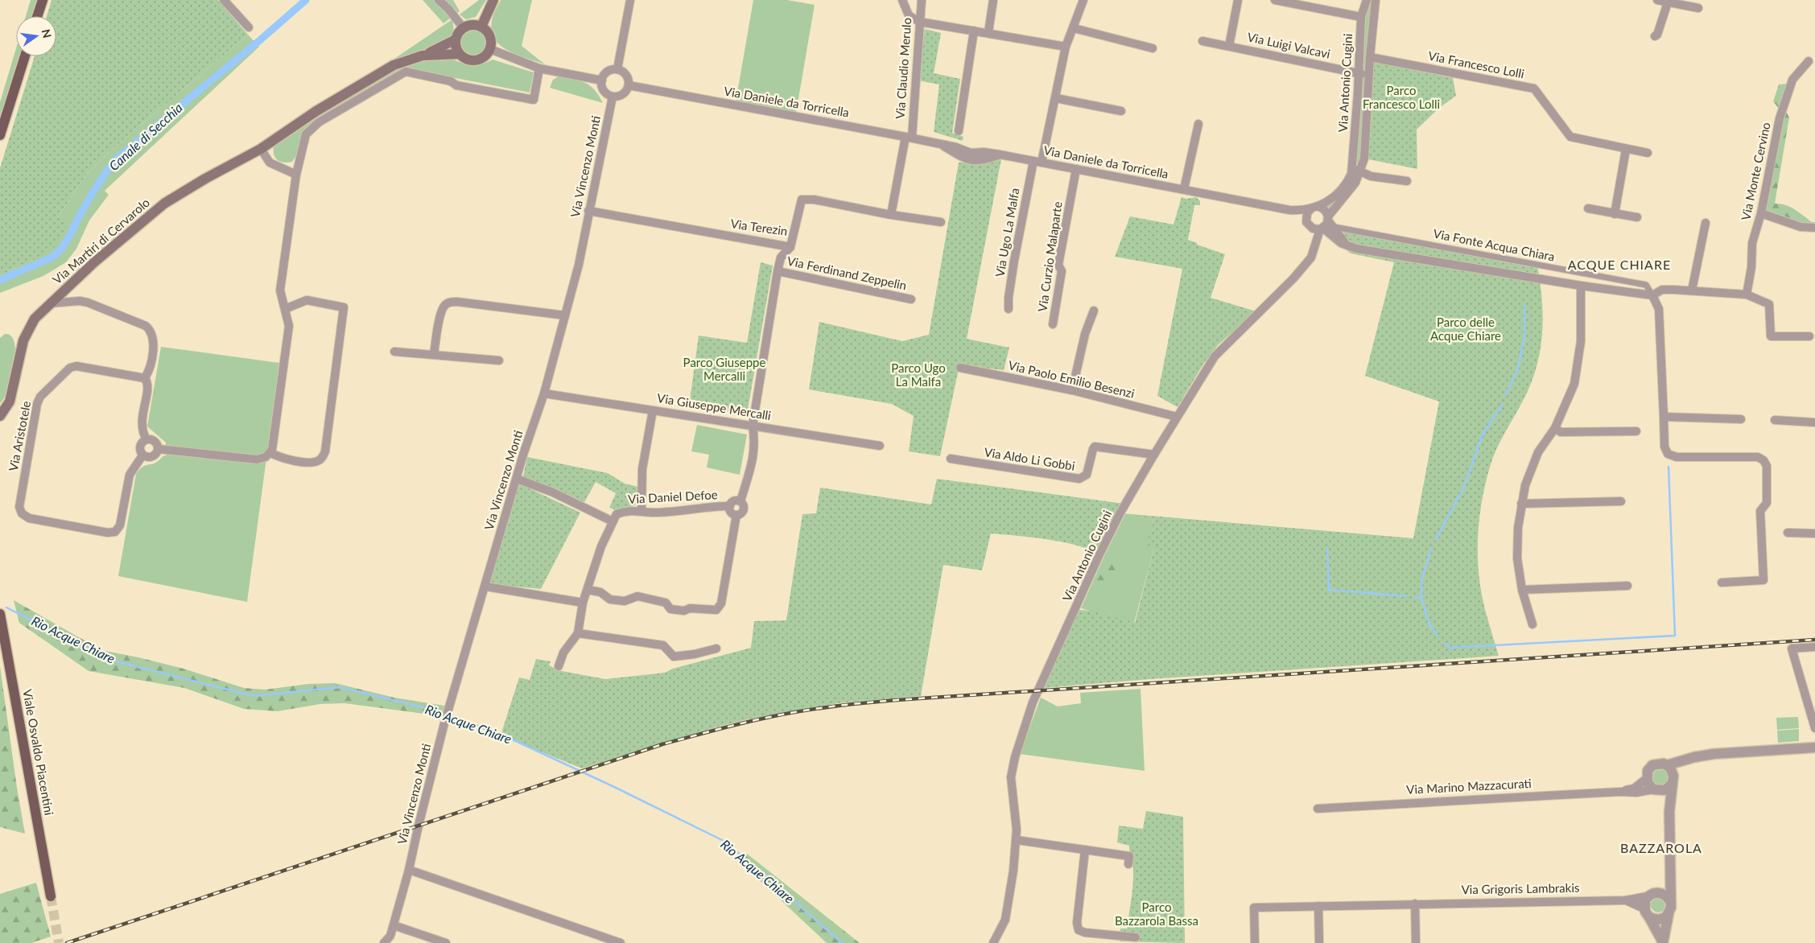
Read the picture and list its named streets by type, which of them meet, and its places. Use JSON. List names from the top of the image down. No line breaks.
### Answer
{"streets":{"main road":["Via Martiri di Cervarolo","Viale Osvaldo Piacentini"],"street":["Via Luigi Valcavi","Via Francesco Lolli","Via Claudio Merulo","Via Antonio Cugini","Via Daniele da Torricella","Via Vincenzo Monti","Via Monte Cervino","Via Terezin","Via Ugo La Malfa","Via Fonte Acqua Chiara","Via Curzio Malaparte","Via Ferdinand Zeppelin","Via Paolo Emilio Besenzi","Via Giuseppe Mercalli","Via Aristotele","Via Aldo Li Gobbi","Via Daniel Defoe","Via Marino Mazzacurati","Via Grigoris Lambrakis"]},"crossings":[["Via Luigi Valcavi","Via Antonio Cugini"],["Via Francesco Lolli","Via Antonio Cugini"],["Via Claudio Merulo","Via Daniele da Torricella"],["Via Antonio Cugini","Via Daniele da Torricella"],["Via Antonio Cugini","Via Fonte Acqua Chiara"],["Via Antonio Cugini","Via Paolo Emilio Besenzi"],["Via Antonio Cugini","Via Aldo Li Gobbi"],["Via Daniele da Torricella","Via Vincenzo Monti"],["Via Daniele da Torricella","Via Ugo La Malfa"],["Via Daniele da Torricella","Via Fonte Acqua Chiara"],["Via Daniele da Torricella","Via Curzio Malaparte"],["Via Vincenzo Monti","Via Terezin"],["Via Vincenzo Monti","Via Giuseppe Mercalli"],["Via Terezin","Via Ferdinand Zeppelin"],["Via Martiri di Cervarolo","Via Aristotele"],["Via Ferdinand Zeppelin","Via Giuseppe Mercalli"]],"districts":["ACQUE CHIARE","BAZZAROLA"],"water":["Canale di Secchia","Rio Acque Chiare"],"parks":["Parco Francesco Lolli","Parco delle Acque Chiare","Parco Giuseppe Mercalli","Parco Ugo La Malfa","Parco Bazzarola Bassa"],"north":"right"}
